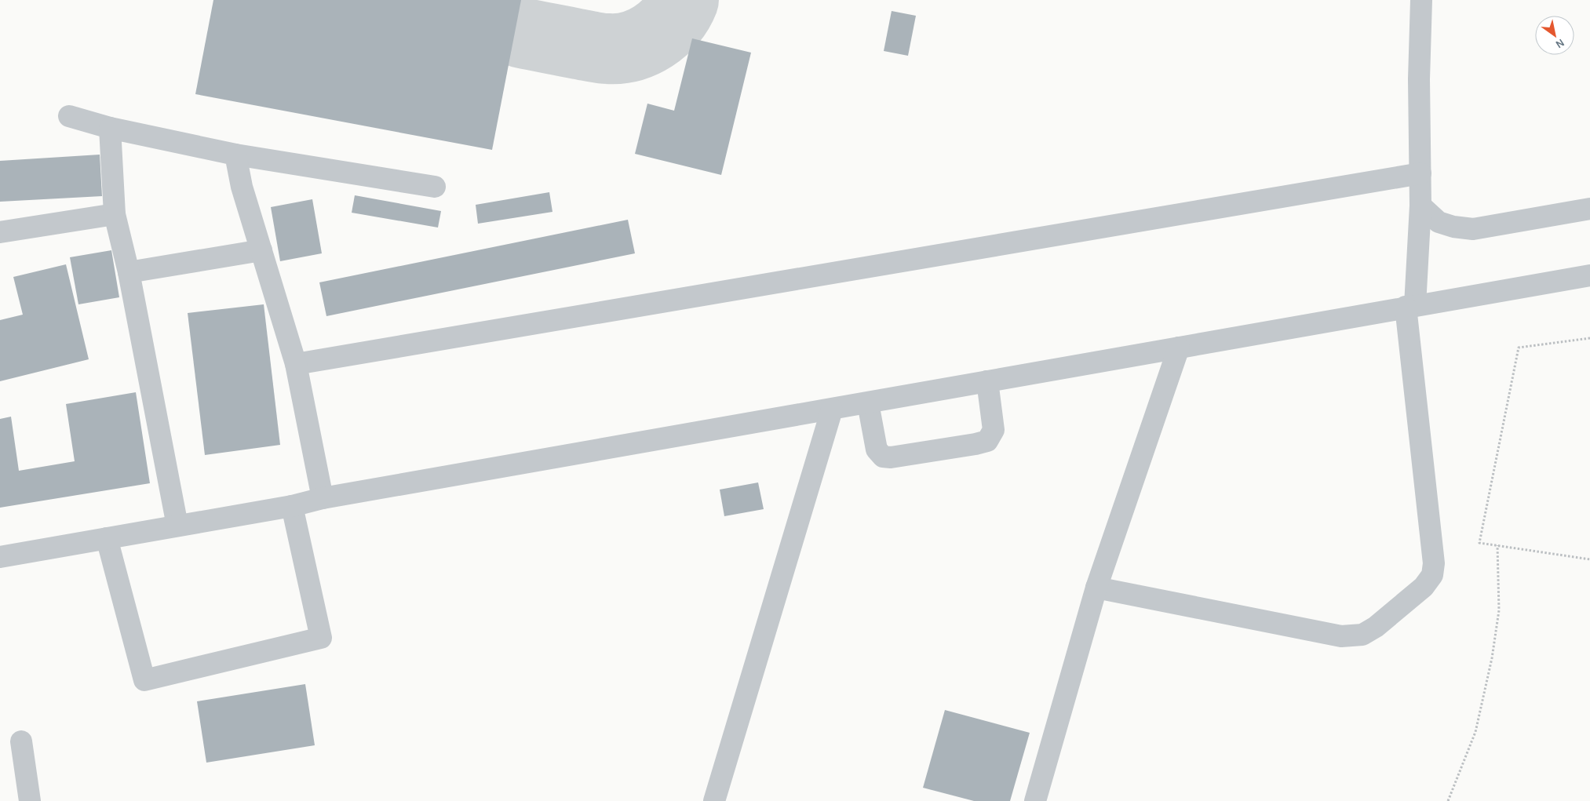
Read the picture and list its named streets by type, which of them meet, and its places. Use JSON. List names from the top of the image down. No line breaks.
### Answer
{"north":"bottom right"}
